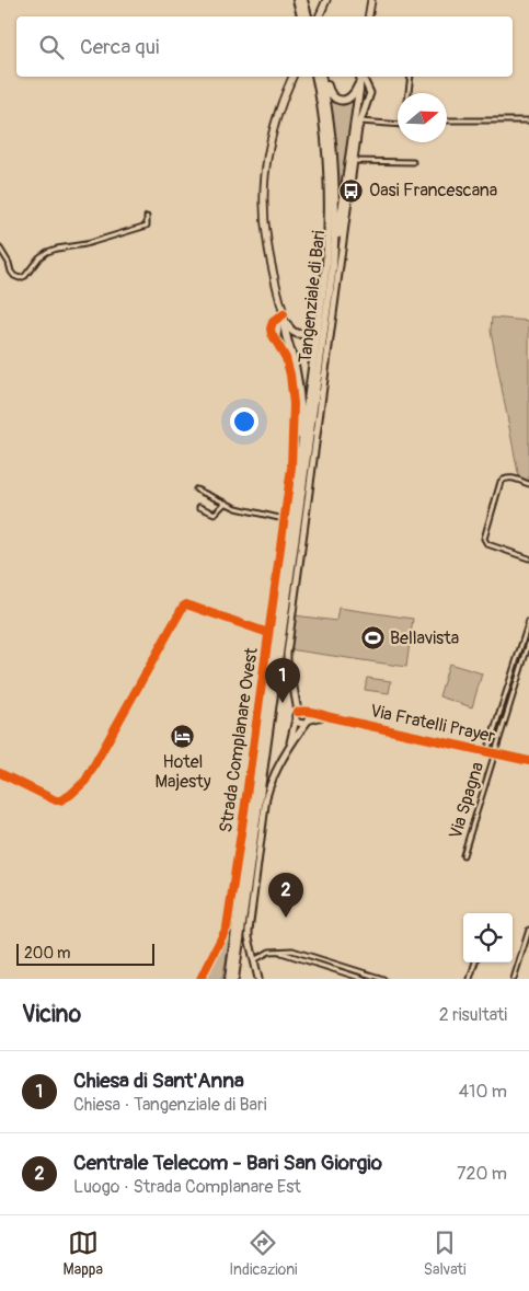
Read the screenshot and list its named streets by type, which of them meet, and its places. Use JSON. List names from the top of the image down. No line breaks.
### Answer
{"streets":{"highway":["Tangenziale di Bari"],"street":["Via Fratelli Prayer","Strada Complanare Ovest","Via Spagna"]},"crossings":[["Via Fratelli Prayer","Via Spagna"]],"places":{"bus stop":["Oasi Francescana"],"sports":["Bellavista"],"hotel":["Hotel Majesty"]},"scale_bar":"200 m","north":"right","page":{"search":"Cerca qui","pins":["1","2"],"scale":"200 m","heading":["Vicino","2 risultati"],"list":[{"mark":"1","name":"Chiesa di Sant'Anna","note":"Chiesa · Tangenziale di Bari","value":"410 m"},{"mark":"2","name":"Centrale Telecom - Bari San Giorgio","note":"Luogo · Strada Complanare Est","value":"720 m"}],"nav":["Mappa","Indicazioni","Salvati"]}}
